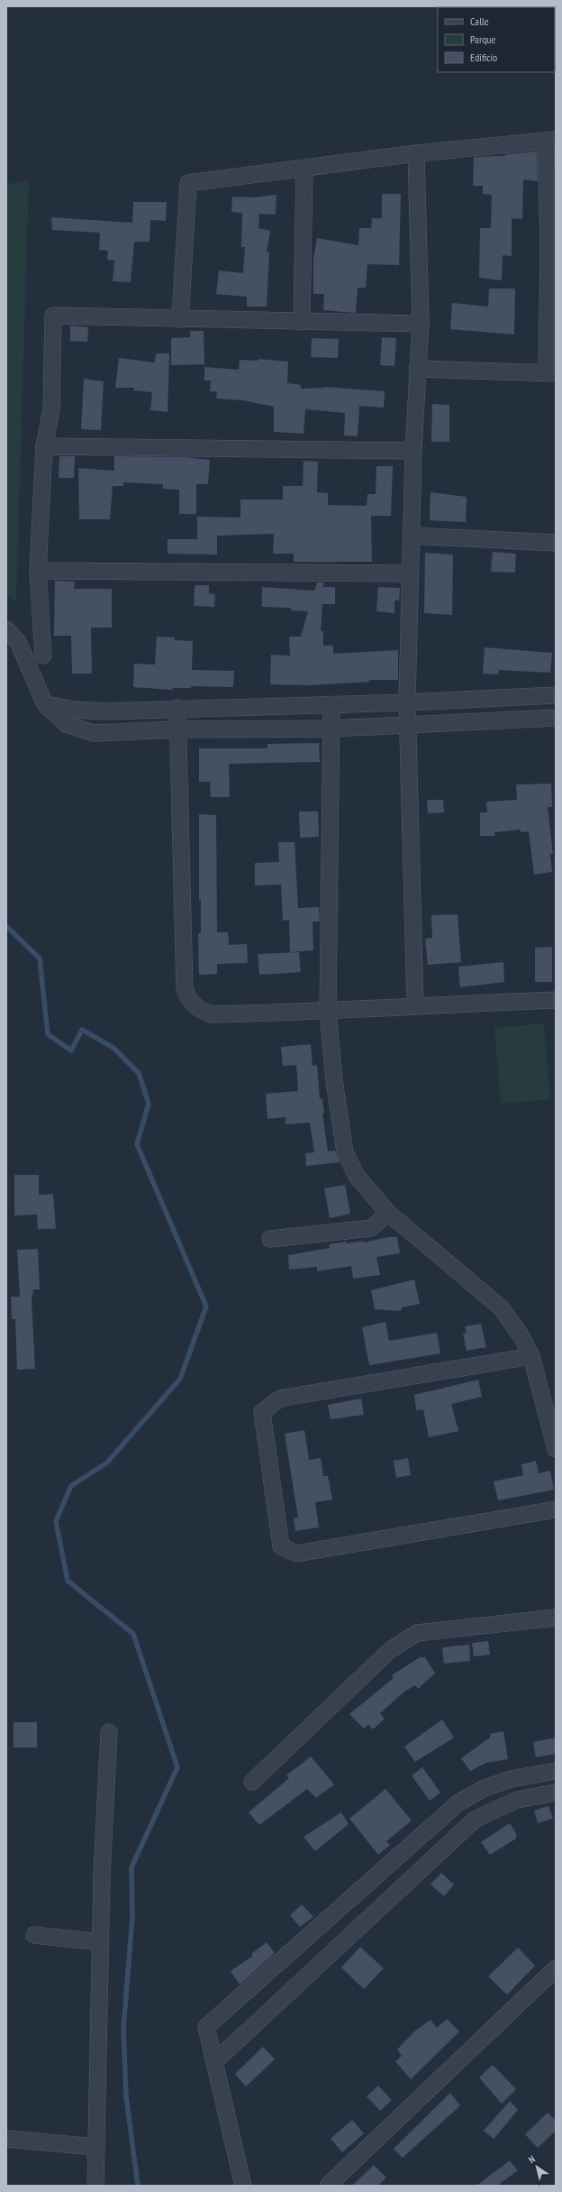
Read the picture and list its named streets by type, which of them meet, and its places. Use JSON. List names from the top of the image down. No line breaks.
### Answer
{"legend":["Calle","Parque","Edificio"],"north":"top left"}
